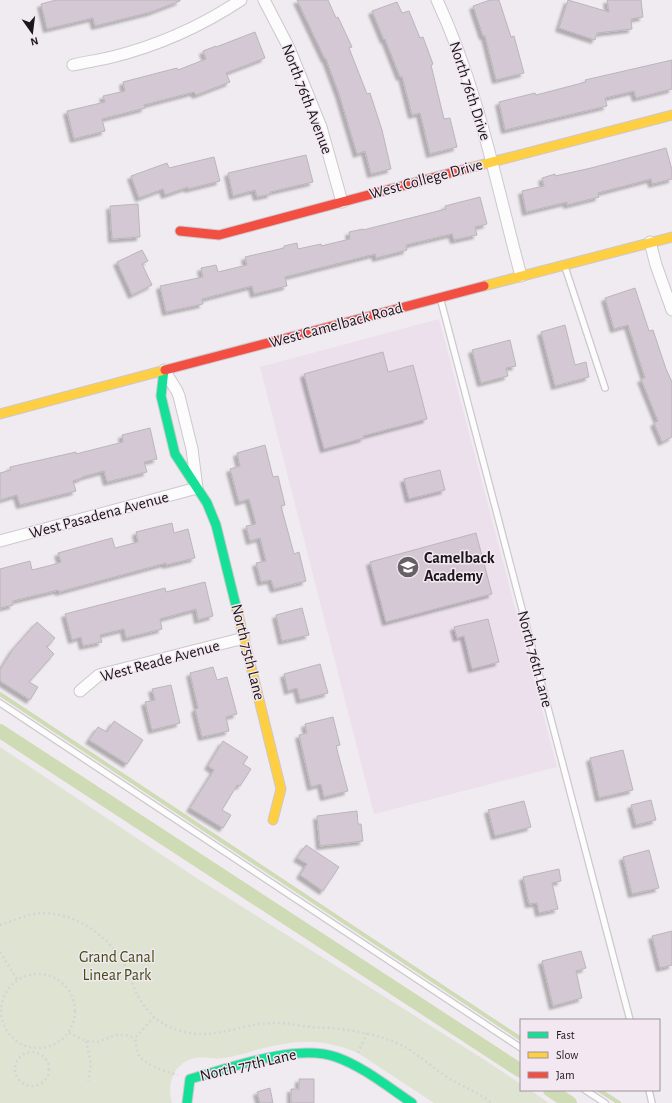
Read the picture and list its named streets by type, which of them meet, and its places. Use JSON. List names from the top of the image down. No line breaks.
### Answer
{"streets":{"street":["North 76th Drive","North 76th Avenue","West College Drive","West Camelback Road","West Pasadena Avenue","North 75th Lane","West Reade Avenue","North 77th Lane"],"lane":["North 76th Lane"]},"crossings":[["North 76th Drive","West College Drive"],["North 76th Drive","West Camelback Road"],["North 76th Avenue","West College Drive"],["West Camelback Road","North 75th Lane"],["West Camelback Road","North 76th Lane"],["West Pasadena Avenue","North 75th Lane"],["North 75th Lane","West Reade Avenue"]],"parks":["Grand Canal Linear Park"],"places":{"school or university":["Camelback Academy"]},"legend":["Fast","Slow","Jam"],"north":"bottom"}
